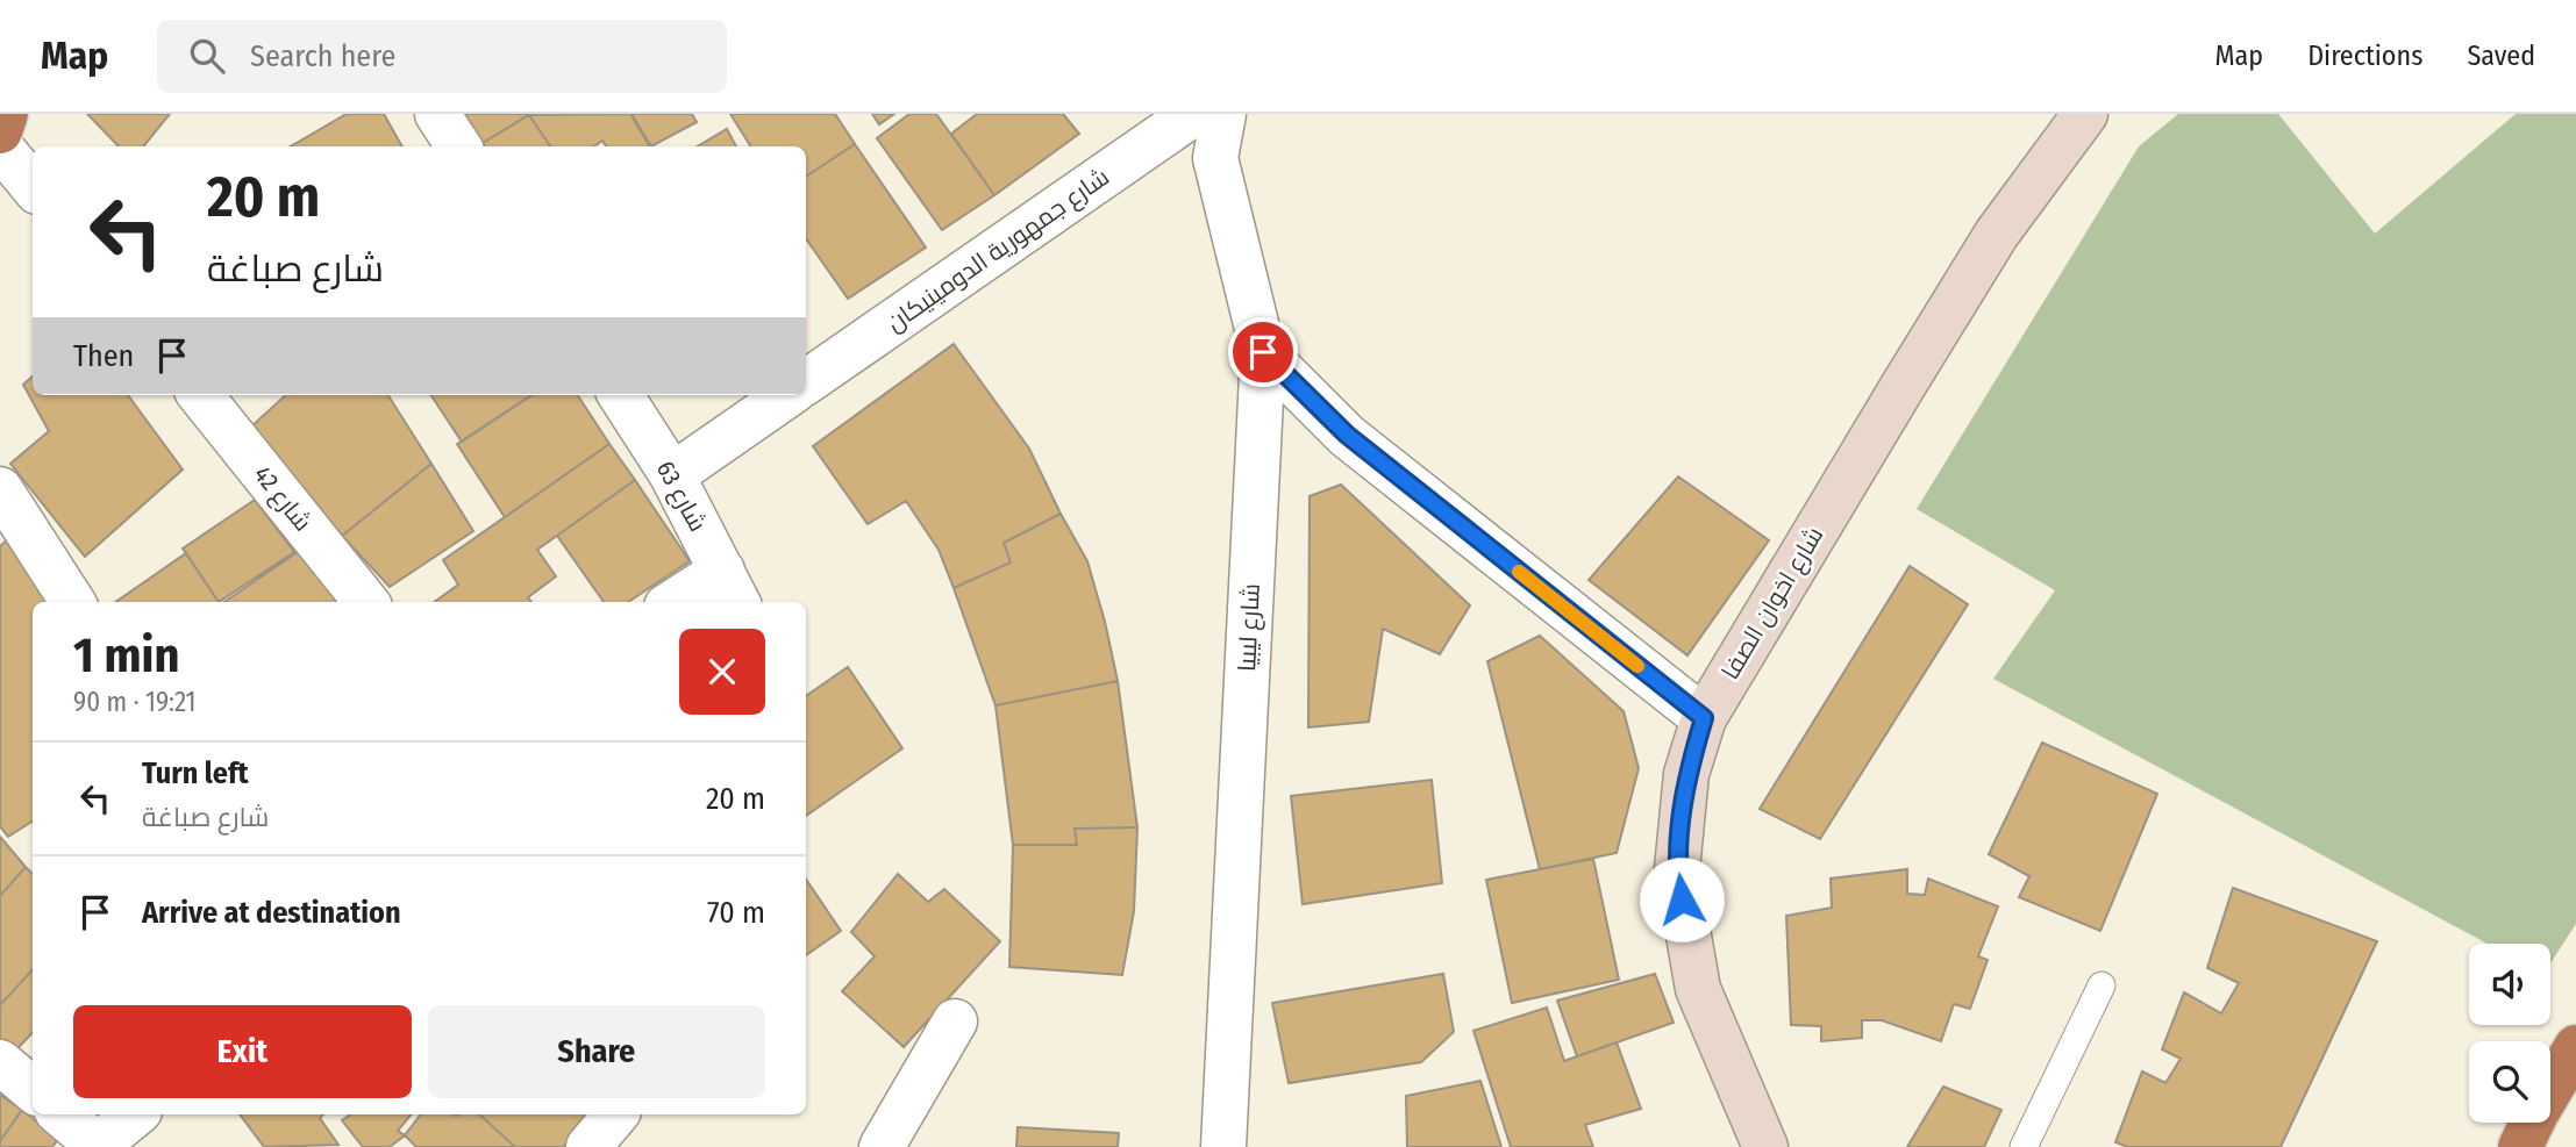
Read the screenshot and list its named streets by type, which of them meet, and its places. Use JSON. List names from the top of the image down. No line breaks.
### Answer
{"streets":{"street":["شارع جمهورية الدومينيكان","شارع 63","شارع 42","شارع اخوان الصفا","شارع ليبيا"]},"page":{"header":"Map","search":"Search here","nav":["Map","Directions","Saved"],"turn":["20 m","شارع صباغة"],"then":"Then","heading":["1 min","90 m · 19:21"],"list":[{"name":"Turn left","note":"شارع صباغة","value":"20 m"},{"name":"Arrive at destination","value":"70 m"}],"buttons":["Exit","Share"]}}
